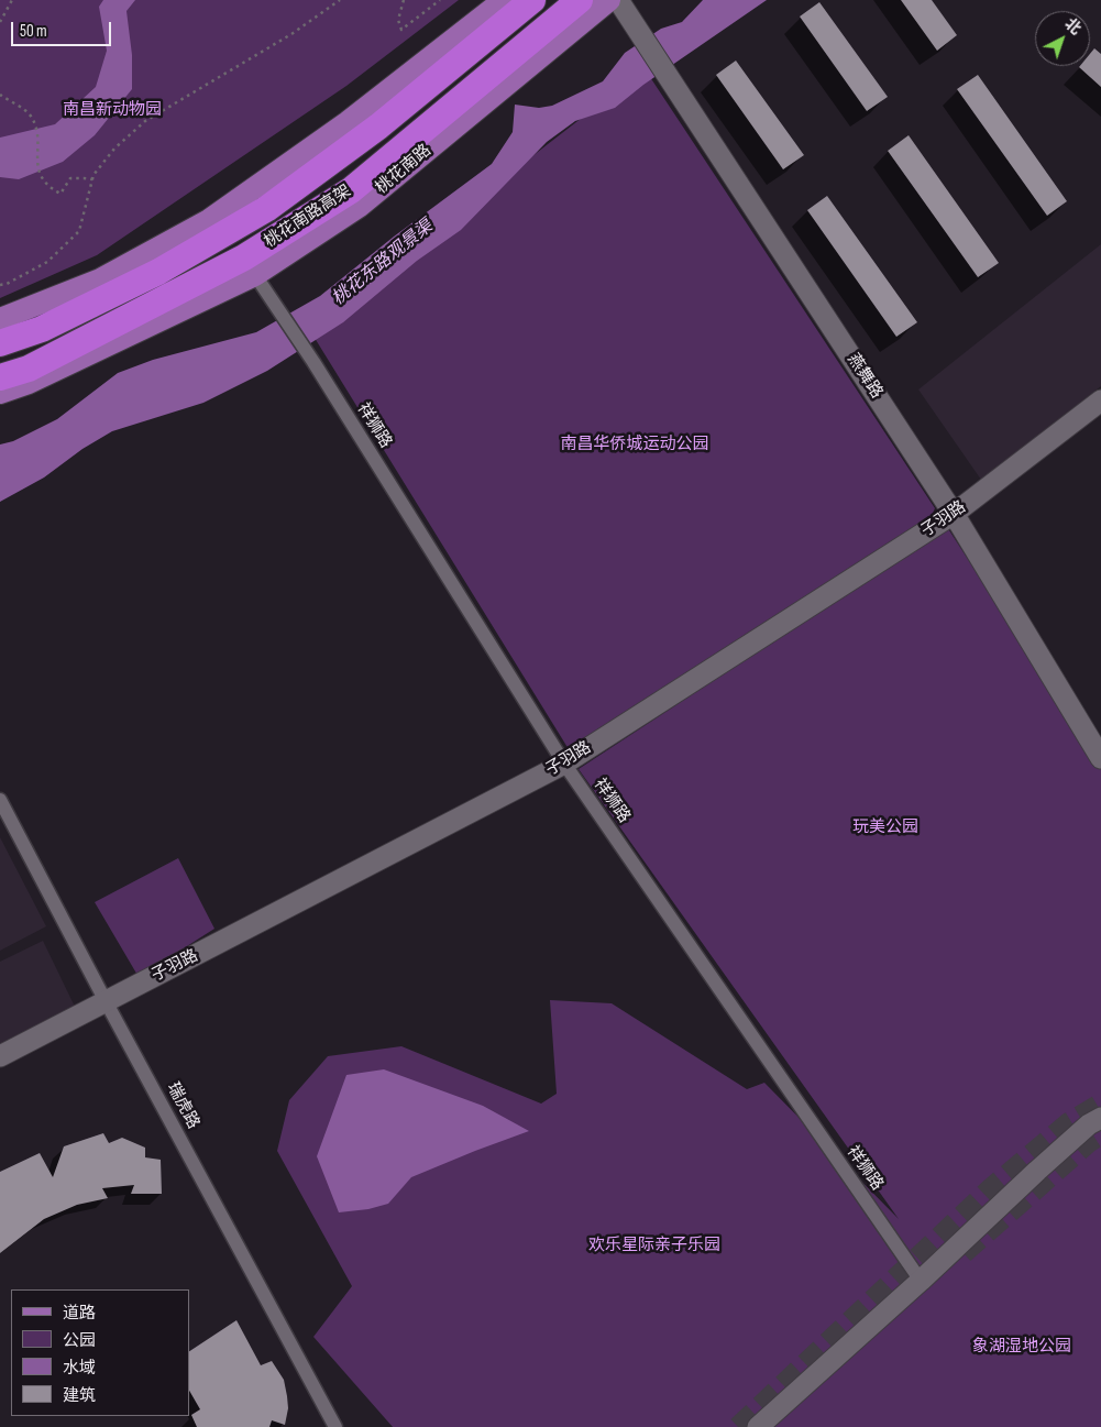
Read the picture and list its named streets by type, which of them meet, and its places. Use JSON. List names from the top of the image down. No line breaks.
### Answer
{"streets":{"highway":["桃花南路高架"],"main road":["桃花南路"],"street":["燕舞路","祥狮路","子羽路","瑞虎路"]},"crossings":[["桃花南路","祥狮路"],["燕舞路","子羽路"],["祥狮路","子羽路"],["子羽路","瑞虎路"]],"water":["桃花东路观景渠"],"parks":["南昌新动物园","南昌华侨城运动公园","玩美公园","欢乐星际亲子乐园","象湖湿地公园"],"legend":["道路","公园","水域","建筑"],"scale_bar":"50 m","north":"top right"}
